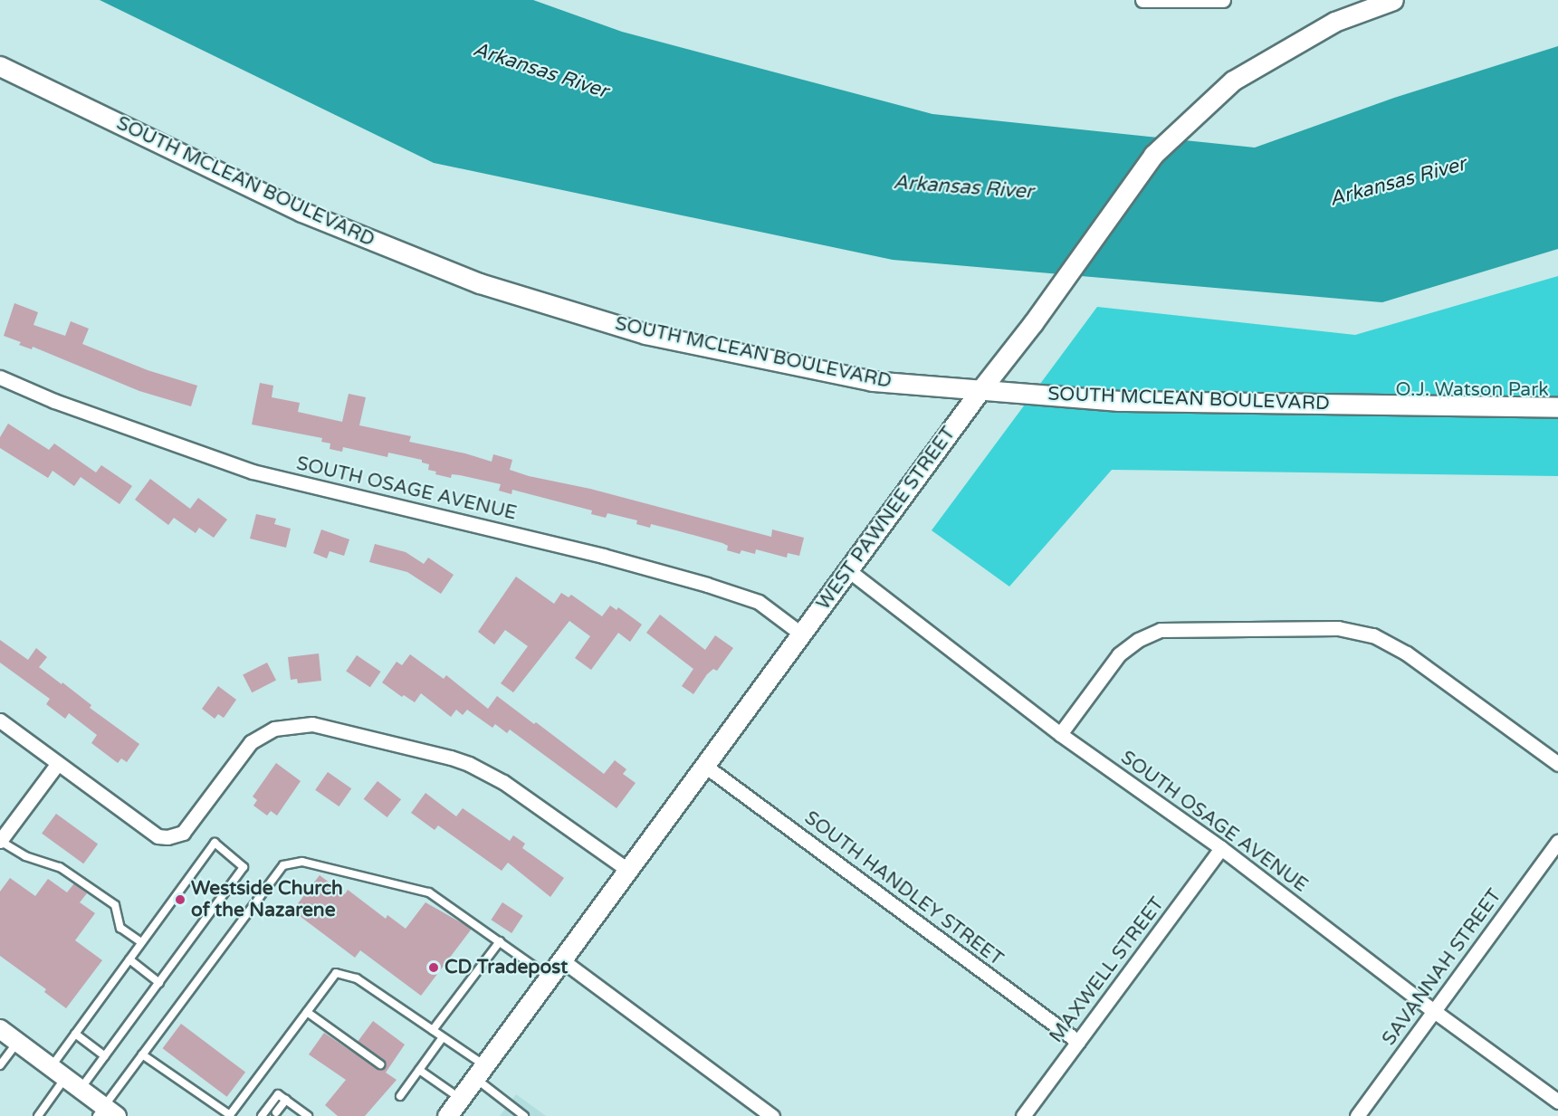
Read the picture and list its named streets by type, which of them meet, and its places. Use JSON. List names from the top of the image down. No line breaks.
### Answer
{"streets":{"main road":["SOUTH MCLEAN BOULEVARD","WEST PAWNEE STREET"],"street":["SOUTH OSAGE AVENUE","SOUTH HANDLEY STREET","SAVANNAH STREET","MAXWELL STREET"]},"crossings":[["SOUTH MCLEAN BOULEVARD","WEST PAWNEE STREET"],["SOUTH OSAGE AVENUE","WEST PAWNEE STREET"],["SOUTH OSAGE AVENUE","SAVANNAH STREET"],["SOUTH OSAGE AVENUE","MAXWELL STREET"],["WEST PAWNEE STREET","SOUTH HANDLEY STREET"],["SOUTH HANDLEY STREET","MAXWELL STREET"]],"water":["Arkansas River"],"parks":["O.J. Watson Park"],"places":["Westside Church of the Nazarene","CD Tradepost"]}
